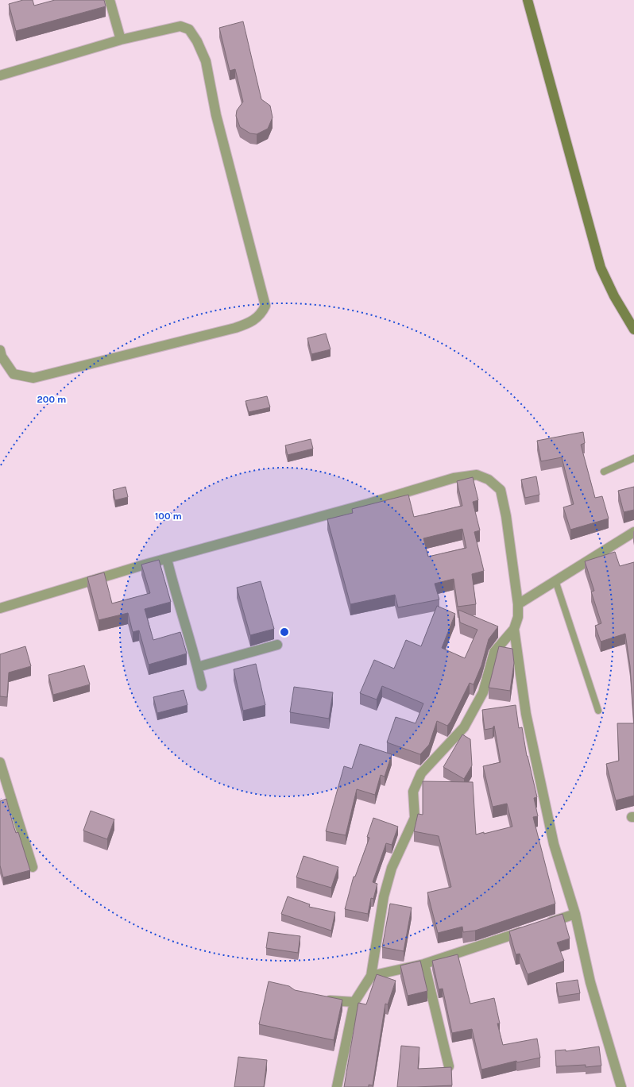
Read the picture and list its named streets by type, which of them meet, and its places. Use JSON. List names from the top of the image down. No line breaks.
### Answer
{"rings":["200 m","100 m"]}
